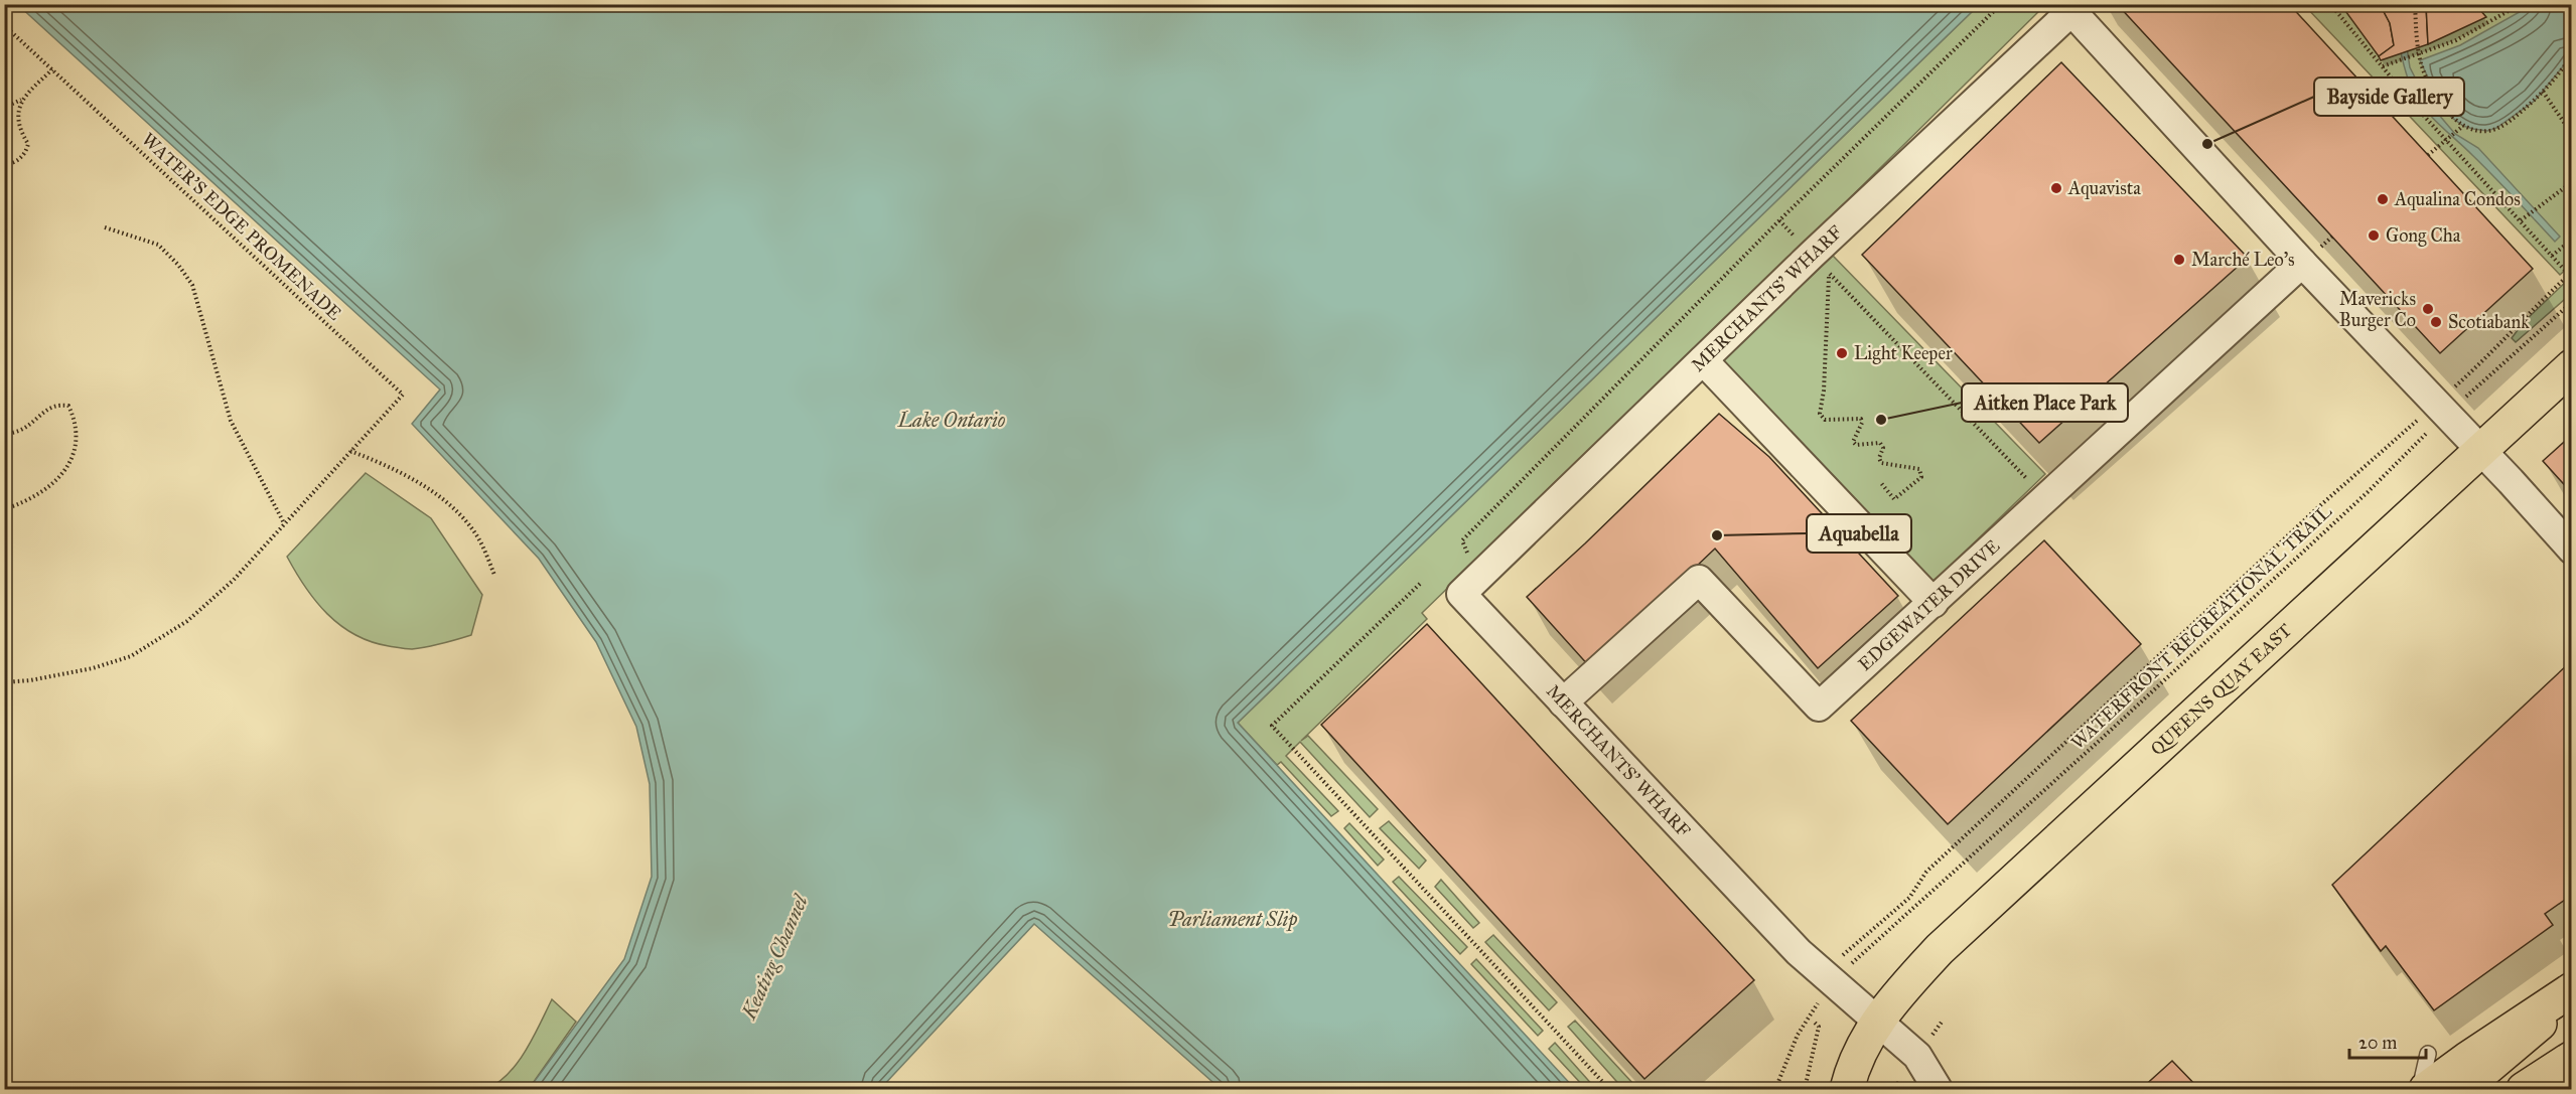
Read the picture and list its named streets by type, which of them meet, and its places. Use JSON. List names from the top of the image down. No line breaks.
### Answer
{"streets":{"main road":["QUEENS QUAY EAST"],"street":["MERCHANTS' WHARF","EDGEWATER DRIVE"],"path":["WATER'S EDGE PROMENADE","WATERFRONT RECREATIONAL TRAIL"]},"crossings":[["MERCHANTS' WHARF","EDGEWATER DRIVE"],["MERCHANTS' WHARF","WATERFRONT RECREATIONAL TRAIL"],["MERCHANTS' WHARF","QUEENS QUAY EAST"]],"water":["Lake Ontario","Parliament Slip","Keating Channel"],"places":["Bayside Gallery","Aquavista","Aqualina Condos","Gong Cha","Marché Leo's","Mavericks Burger Co","Scotiabank","Light Keeper","Aitken Place Park","Aquabella"],"scale_bar":"20 m"}
